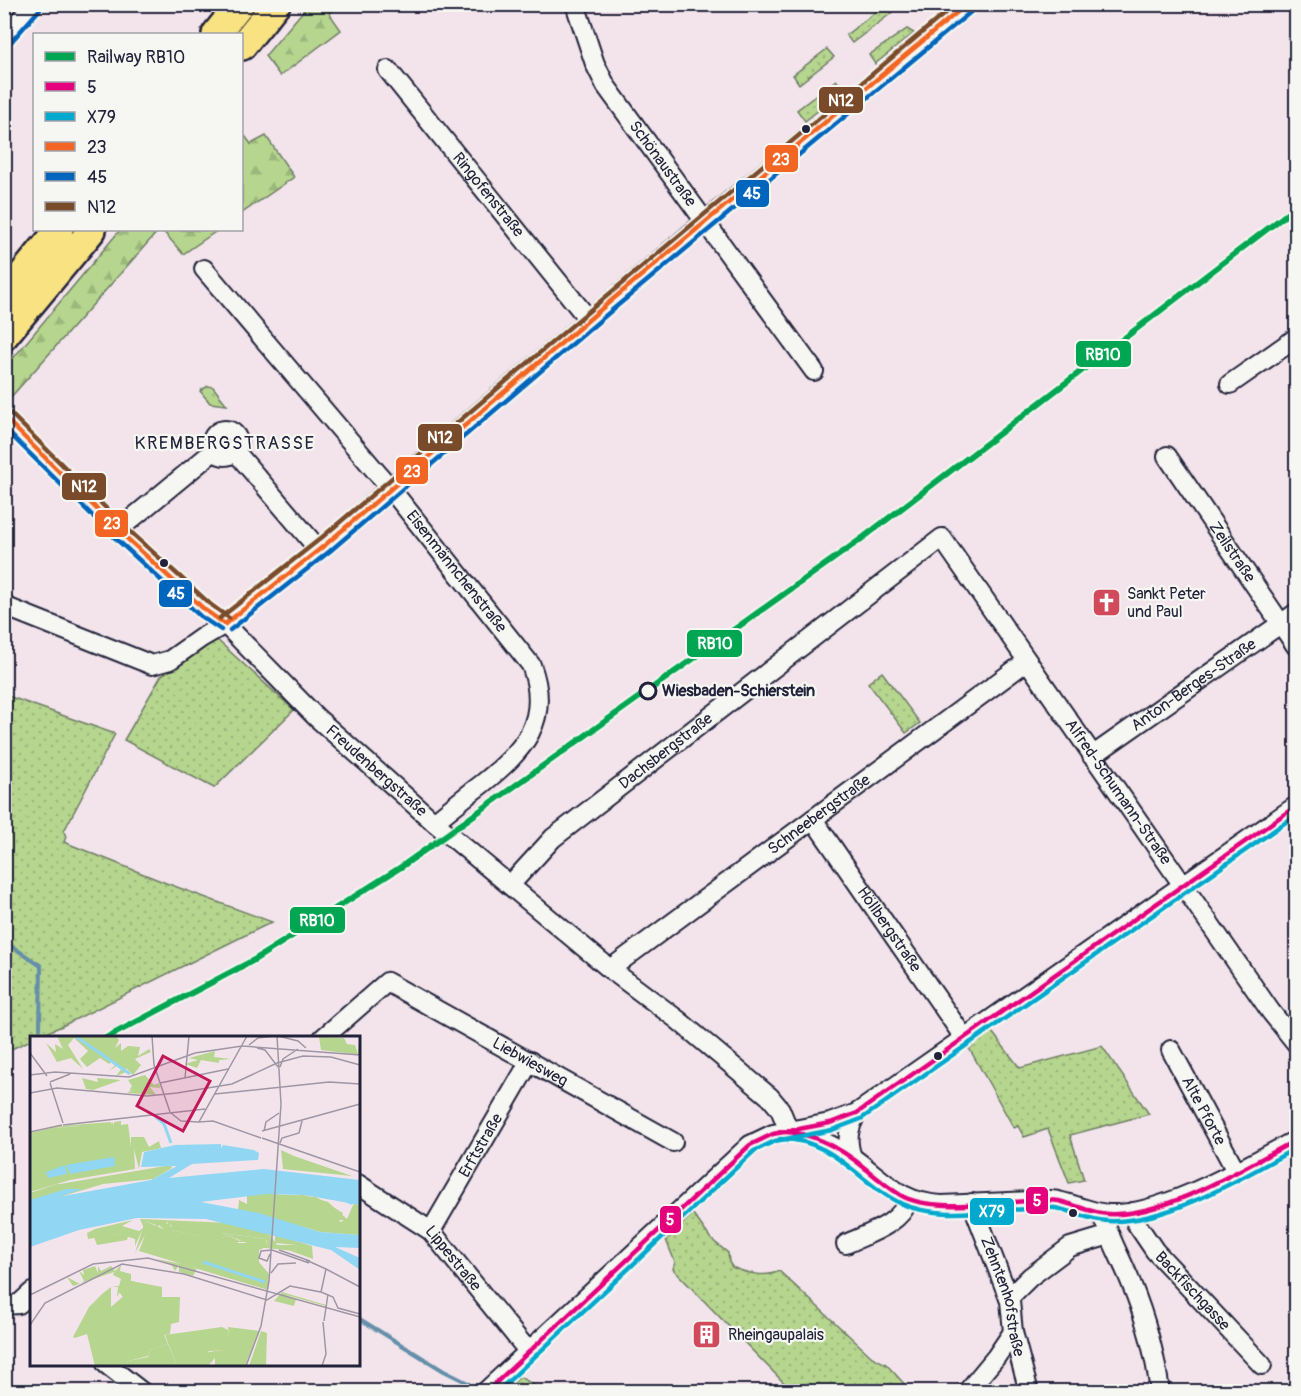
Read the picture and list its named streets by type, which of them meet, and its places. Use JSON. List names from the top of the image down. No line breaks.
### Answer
{"streets":{"street":["Schönaustraße","Ringofenstraße","Zeilstraße","Eisenmännchenstraße","Anton-Berges-Straße","Dachsbergstraße","Freudenbergstraße","Alfred-Schumann-Straße","Schneebergstraße","Höllbergstraße","Liebwiesweg","Alte Pforte","Erftstraße","Lippestraße","Backfischgasse","Zehntenhofstraße"]},"crossings":[["Zeilstraße","Anton-Berges-Straße"],["Eisenmännchenstraße","Freudenbergstraße"],["Anton-Berges-Straße","Alfred-Schumann-Straße"],["Dachsbergstraße","Freudenbergstraße"],["Dachsbergstraße","Alfred-Schumann-Straße"],["Freudenbergstraße","Schneebergstraße"],["Alfred-Schumann-Straße","Schneebergstraße"],["Schneebergstraße","Höllbergstraße"],["Liebwiesweg","Erftstraße"],["Erftstraße","Lippestraße"]],"districts":["KREMBERGSTRASSE"],"places":{"church":["Sankt Peter und Paul"],"other":["Wiesbaden-Schierstein"],"building":["Rheingaupalais"]},"lines":["transit line 23","transit line N12","transit line 45","rail line RB10","transit line 5","transit line X79"],"legend":["Railway RB10","5","X79","23","45","N12"]}
